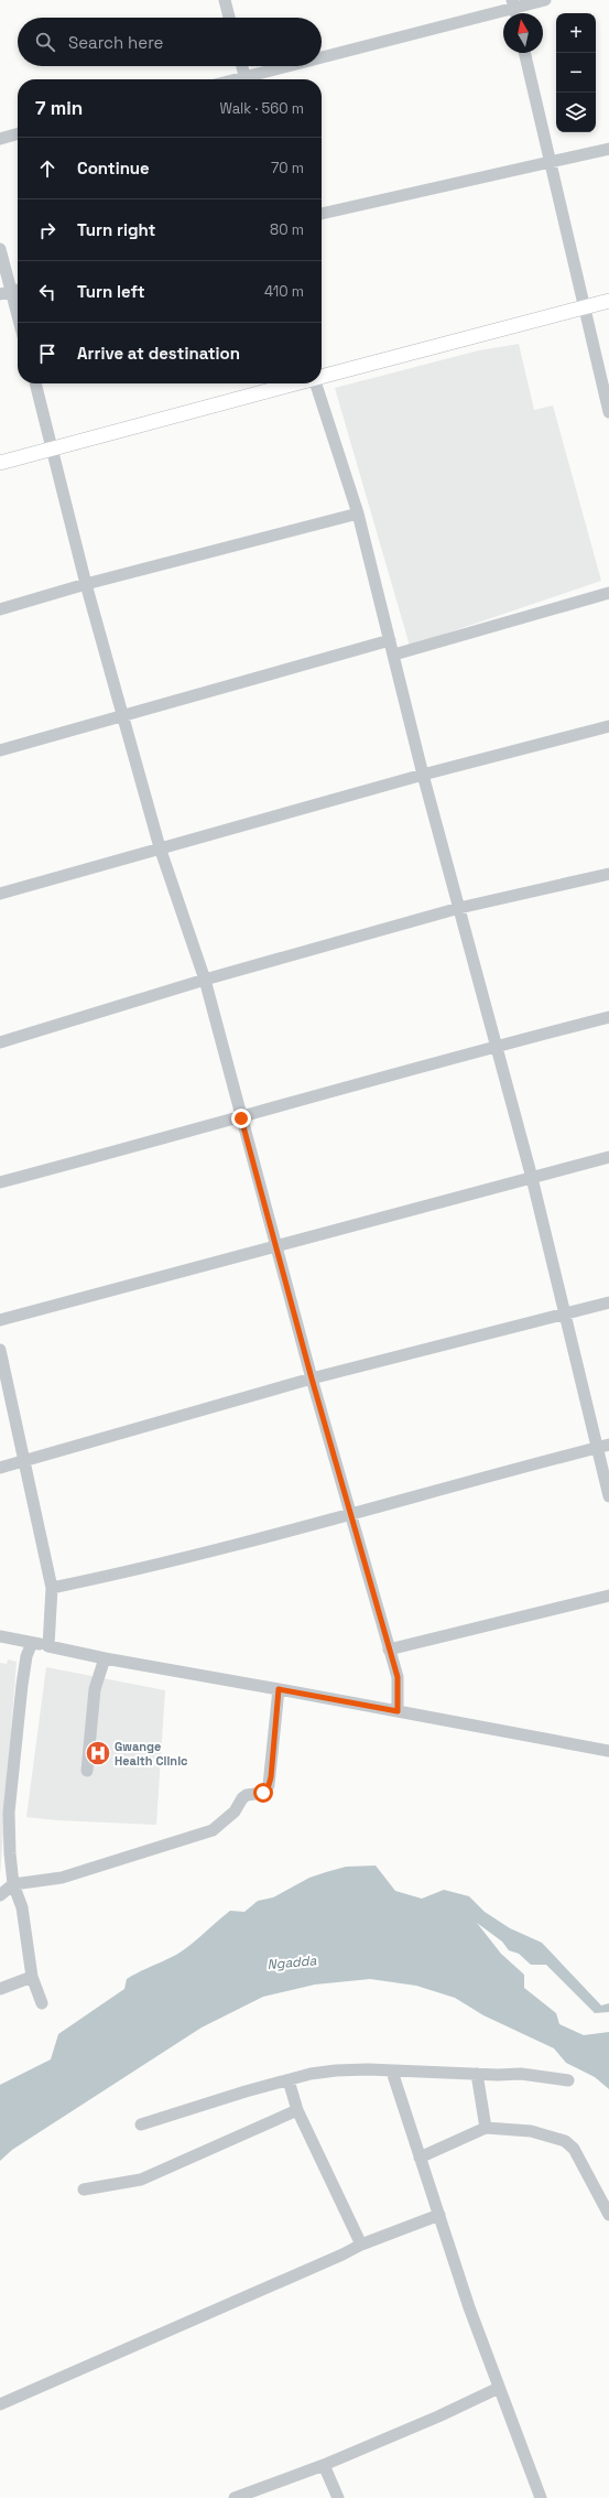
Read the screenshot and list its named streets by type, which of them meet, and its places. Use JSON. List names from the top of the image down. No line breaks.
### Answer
{"water":["Ngadda"],"places":{"hospital":["Gwange Health Clinic"]},"north":"top","page":{"map_buttons":["+","−"],"search":"Search here","heading":["7 min","Walk · 560 m"],"list":[["Continue","70 m"],["Turn right","80 m"],["Turn left","410 m"],"Arrive at destination"]}}
